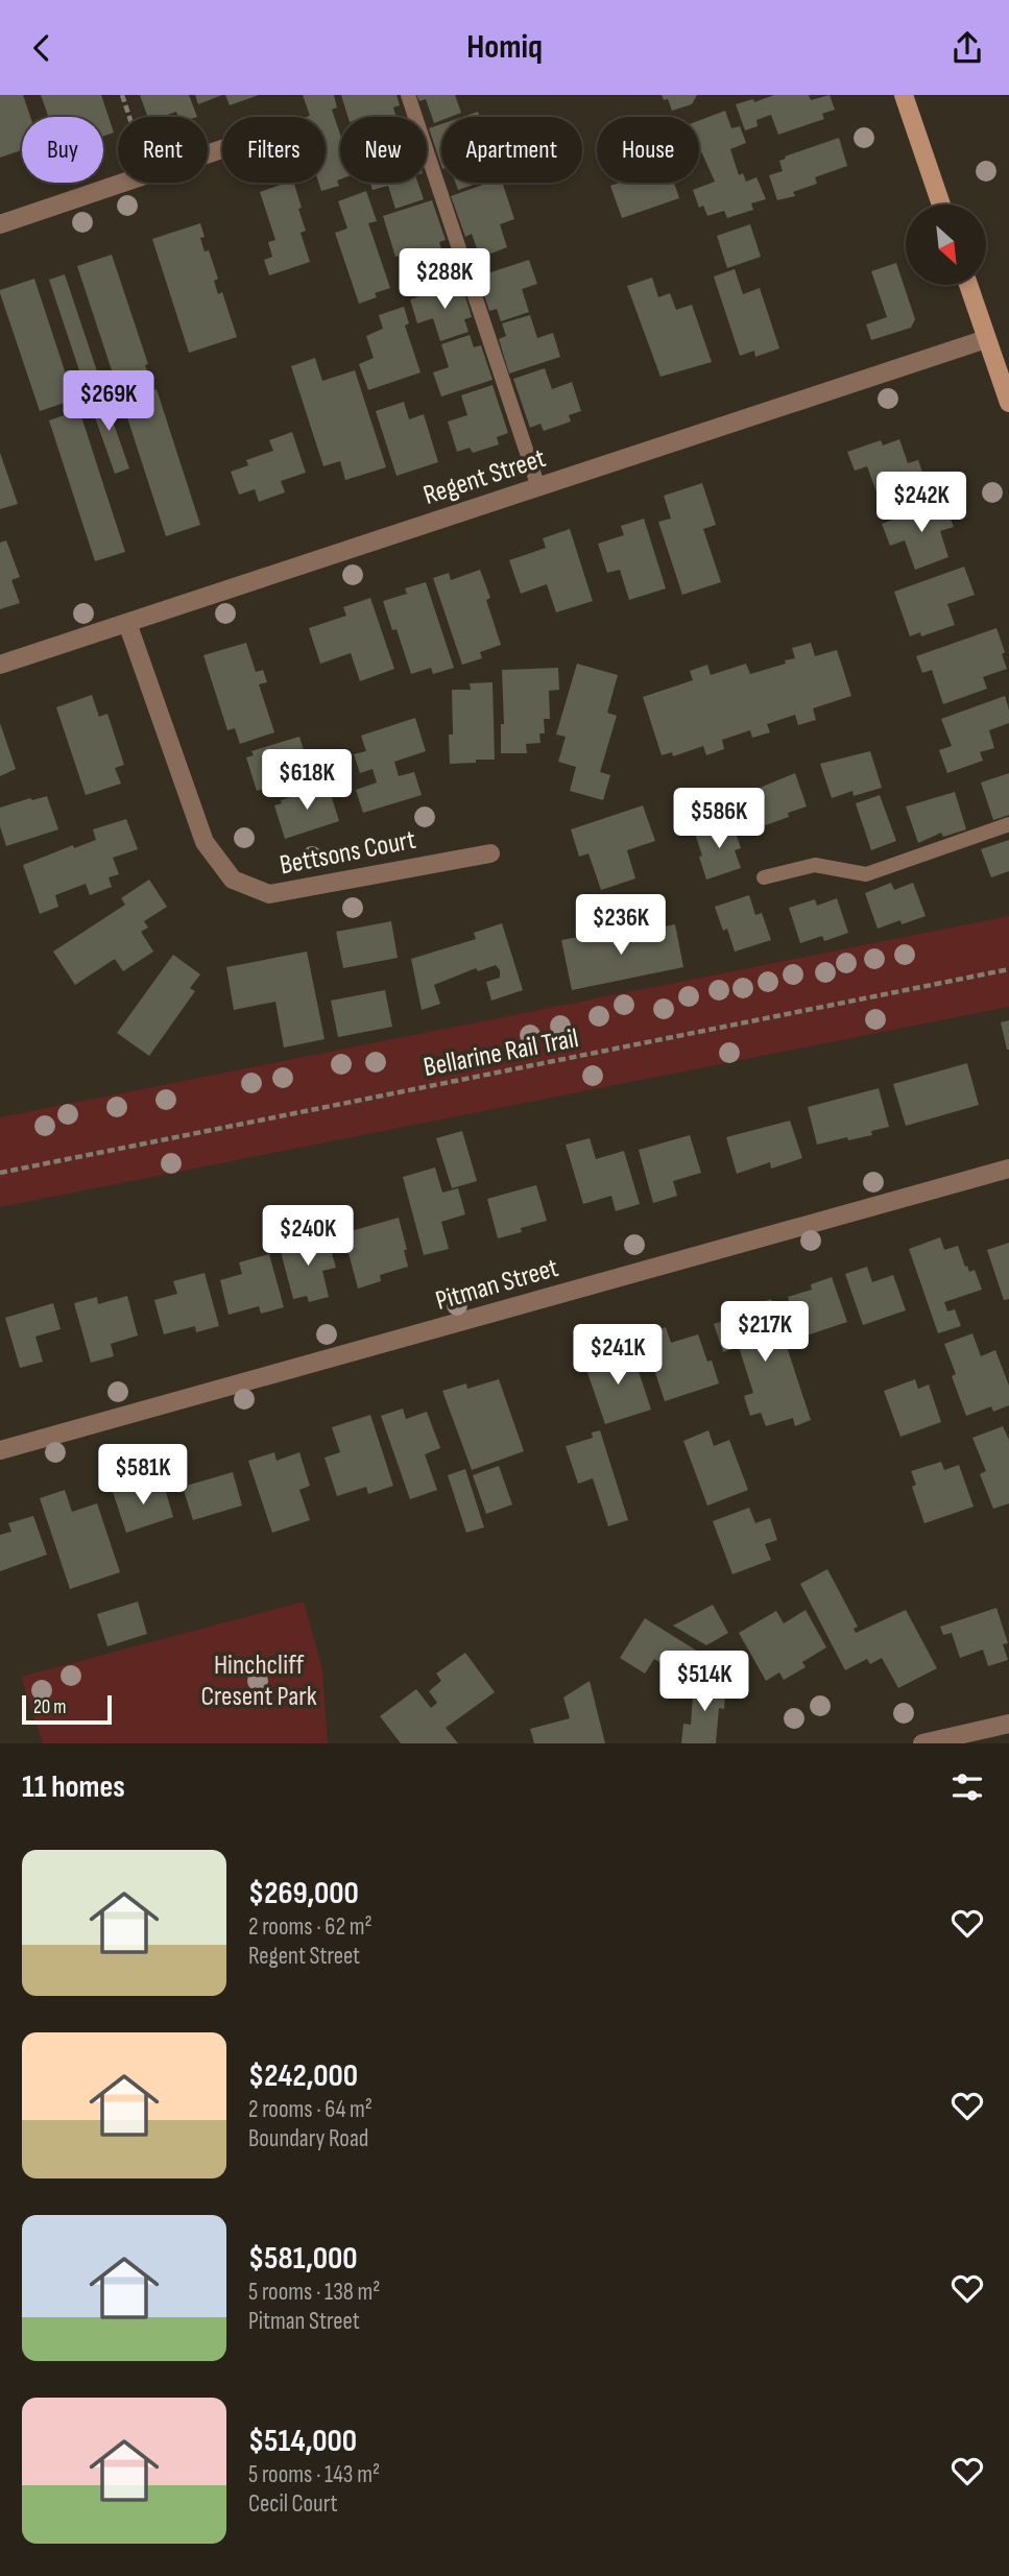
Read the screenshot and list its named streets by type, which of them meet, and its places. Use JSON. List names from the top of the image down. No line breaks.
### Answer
{"streets":{"street":["Regent Street","Bettsons Court","Pitman Street"],"path":["Bellarine Rail Trail"]},"crossings":[["Regent Street","Bettsons Court"]],"parks":["Hinchcliff Cresent Park"],"scale_bar":"20 m","north":"bottom right","page":{"header":"Homiq","chip":["Buy","Rent","Filters","New","Apartment","House"],"price":["$288K","$269K","$242K","$618K","$586K","$236K","$240K","$217K","$241K","$581K","$514K"],"scale":"20 m","heading":"11 homes","list":[{"name":"$269,000","note":"2 rooms · 62 m² · Regent Street"},{"name":"$242,000","note":"2 rooms · 64 m² · Boundary Road"},{"name":"$581,000","note":"5 rooms · 138 m² · Pitman Street"},{"name":"$514,000","note":"5 rooms · 143 m² · Cecil Court"}]}}
